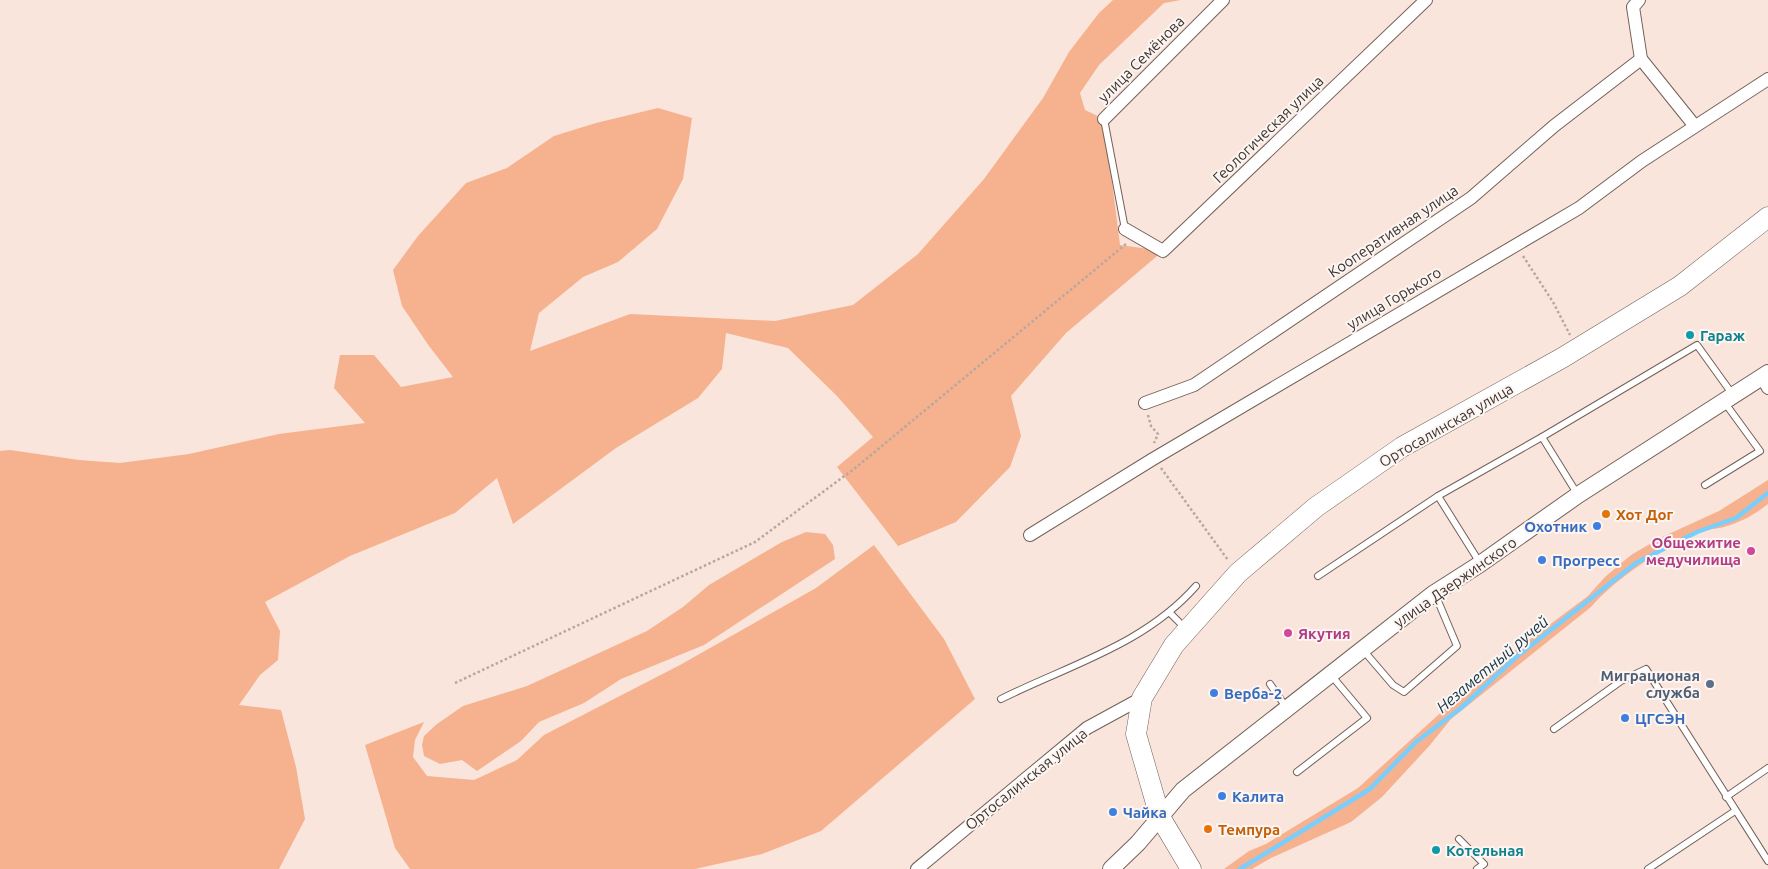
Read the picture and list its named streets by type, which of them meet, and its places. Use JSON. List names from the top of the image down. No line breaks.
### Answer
{"streets":{"main road":["Ортосалинская улица"],"street":["улица Семёнова","Геологическая улица","Кооперативная улица","улица Горького","улица Дзержинского"]},"crossings":[["Ортосалинская улица","улица Дзержинского"]],"water":["Незаметный ручей"],"places":["Гараж","Хот Дог","Охотник","Общежитие медучилища","Прогресс","Якутия","Миграционая служба","Верба-2","ЦГСЭН","Калита","Чайка","Темпура","Котельная"]}
